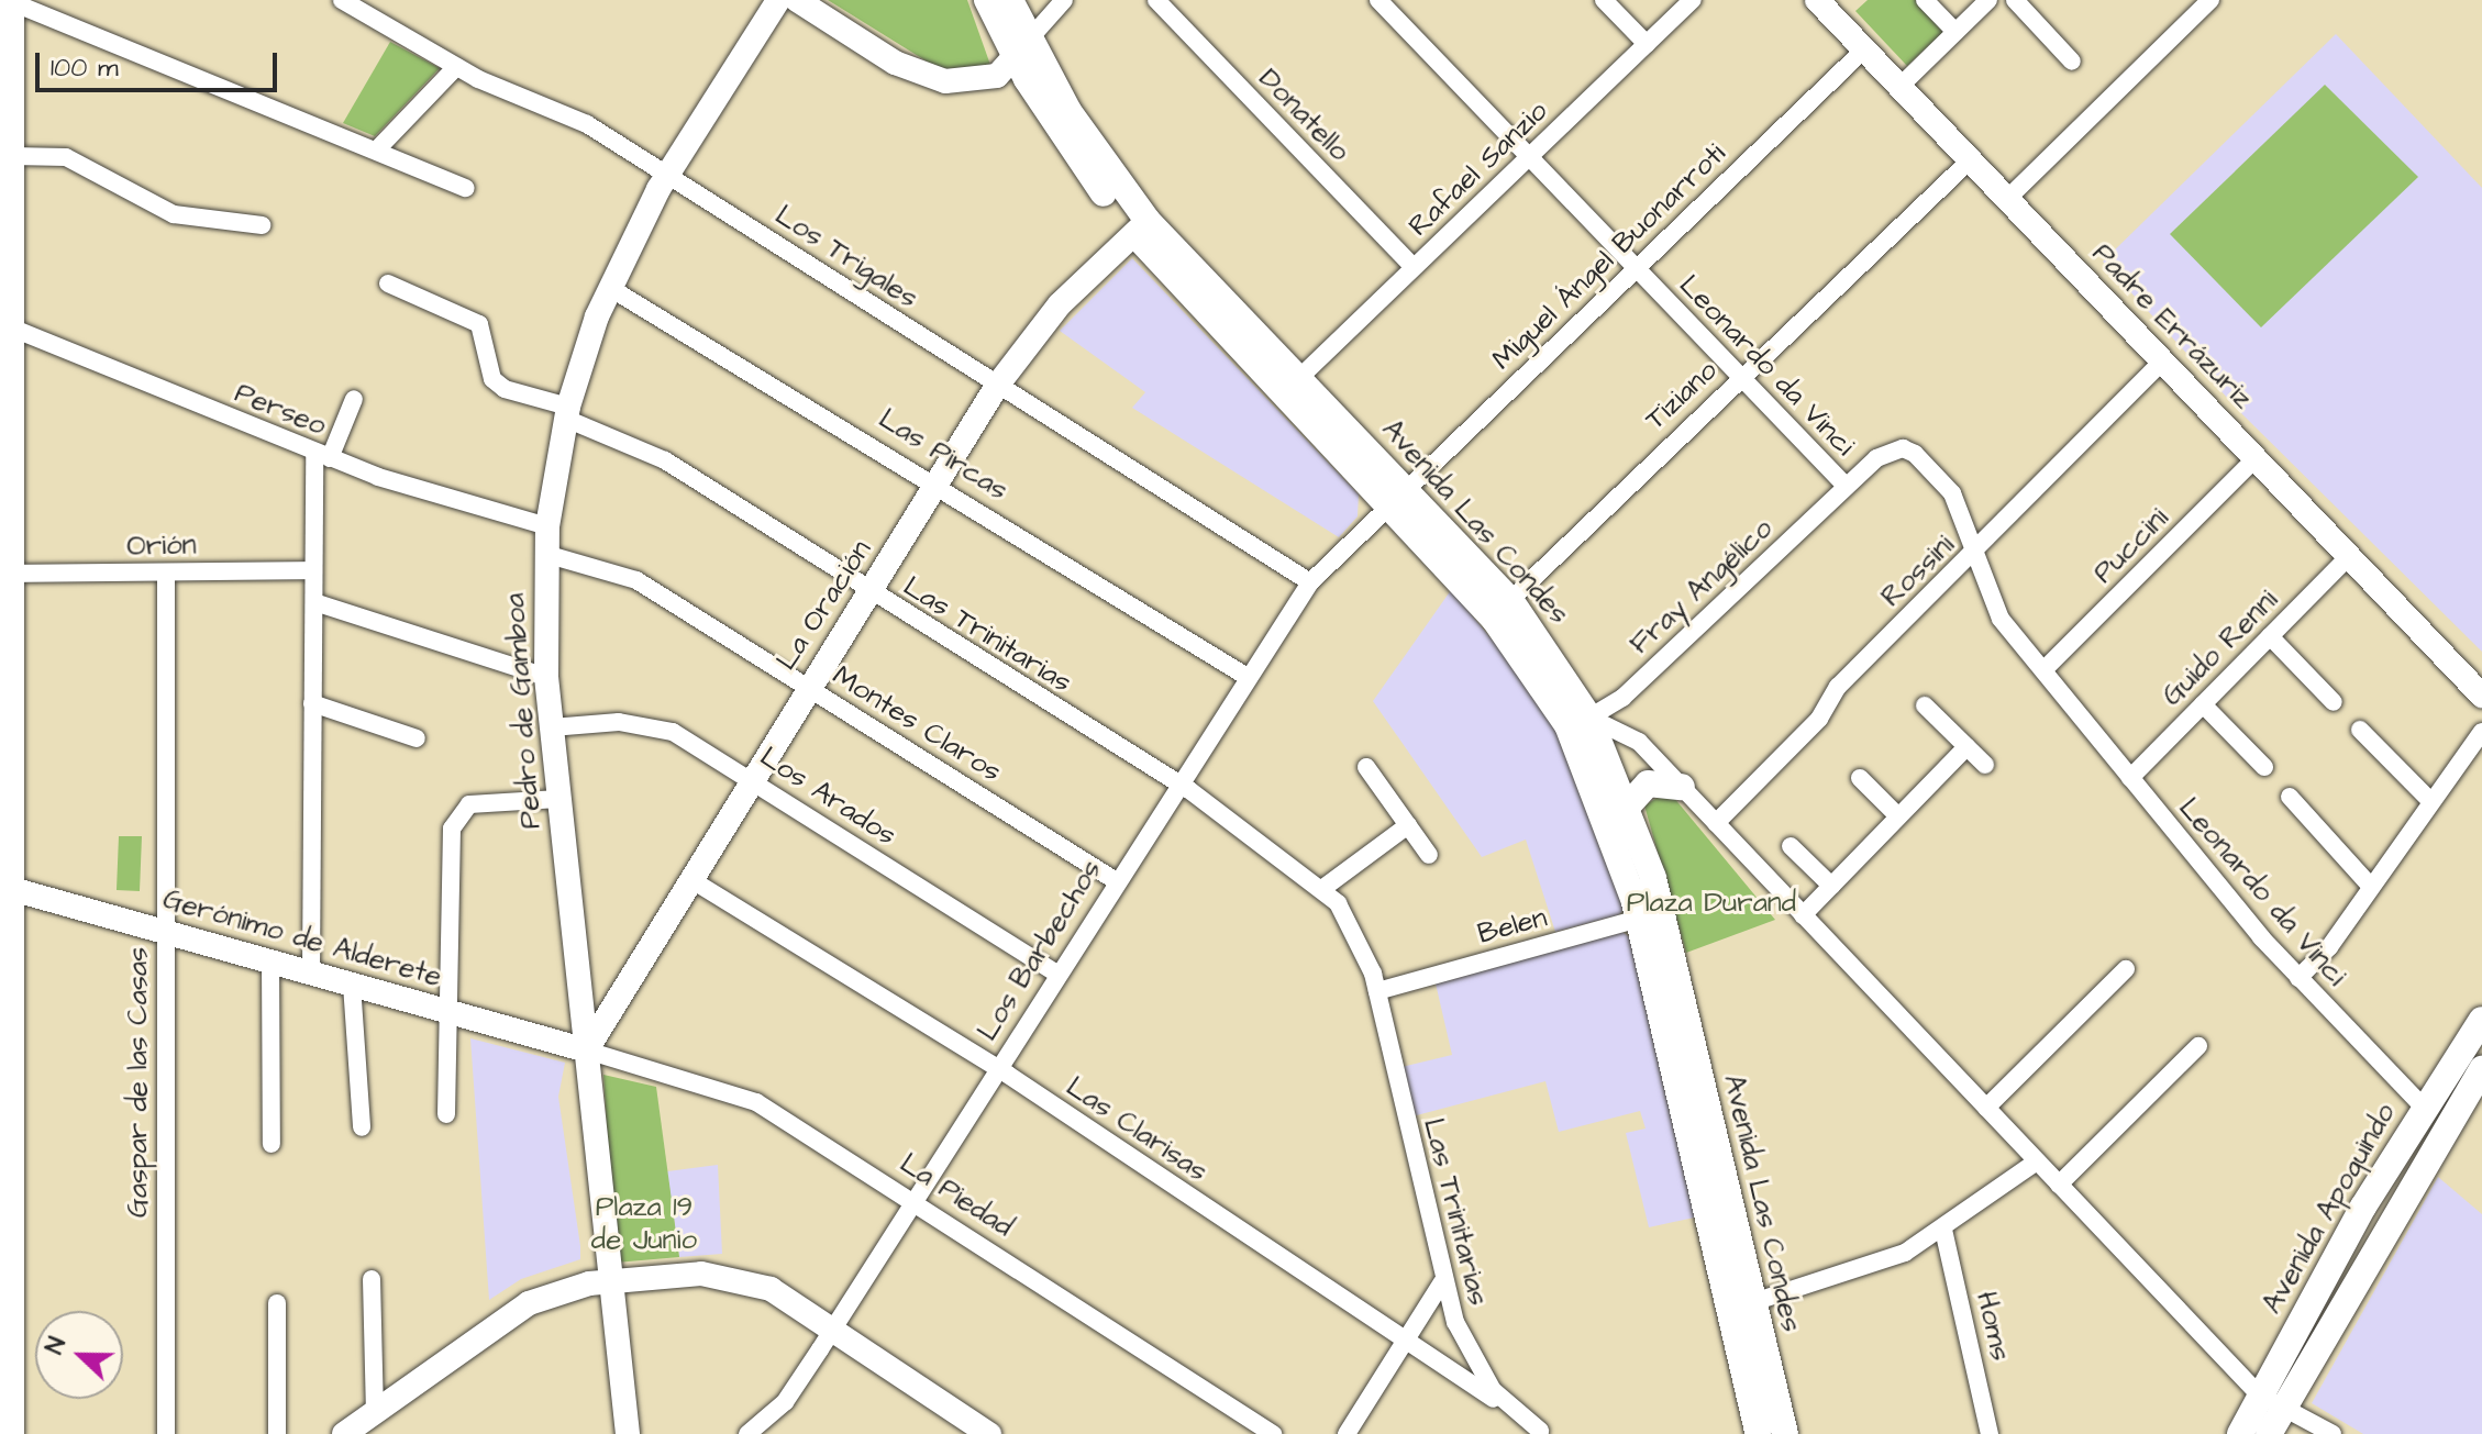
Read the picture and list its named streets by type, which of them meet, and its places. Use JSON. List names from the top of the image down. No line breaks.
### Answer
{"streets":{"main road":["Padre Errázuriz","Avenida Las Condes","La Oración","Pedro de Gamboa","Gerónimo de Alderete","Avenida Apoquindo"],"street":["Donatello","Rafael Sanzio","Los Trigales","Miguel Ángel Buonarroti","Leonardo da Vinci","Tiziano","Perseo","Las Pircas","Orión","Puccini","Rossini","Fray Angélico","Las Trinitarias","Guido Renni","Montes Claros","Los Arados","Belen","Los Barbechos","Gaspar de las Casas","Las Clarisas","La Piedad","Homs"]},"crossings":[["Donatello","Rafael Sanzio"],["Rafael Sanzio","Leonardo da Vinci"],["Rafael Sanzio","Avenida Las Condes"],["Los Trigales","La Oración"],["Los Trigales","Pedro de Gamboa"],["Los Trigales","Los Barbechos"],["Miguel Ángel Buonarroti","Padre Errázuriz"],["Miguel Ángel Buonarroti","Leonardo da Vinci"],["Miguel Ángel Buonarroti","Avenida Las Condes"],["Miguel Ángel Buonarroti","Los Barbechos"],["Padre Errázuriz","Tiziano"],["Padre Errázuriz","Puccini"],["Padre Errázuriz","Rossini"],["Padre Errázuriz","Guido Renni"],["Leonardo da Vinci","Tiziano"],["Leonardo da Vinci","Puccini"],["Leonardo da Vinci","Rossini"],["Leonardo da Vinci","Fray Angélico"],["Leonardo da Vinci","Guido Renni"],["Leonardo da Vinci","Avenida Apoquindo"],["Tiziano","Avenida Las Condes"],["Perseo","Pedro de Gamboa"],["Las Pircas","La Oración"],["Las Pircas","Pedro de Gamboa"],["Las Pircas","Los Barbechos"],["Avenida Las Condes","Fray Angélico"],["Avenida Las Condes","La Oración"],["Avenida Las Condes","Belen"],["Avenida Las Condes","Los Barbechos"],["Orión","Gaspar de las Casas"],["La Oración","Las Trinitarias"],["La Oración","Pedro de Gamboa"],["La Oración","Montes Claros"],["La Oración","Los Arados"],["La Oración","Gerónimo de Alderete"],["La Oración","Las Clarisas"],["La Oración","La Piedad"],["Las Trinitarias","Pedro de Gamboa"],["Las Trinitarias","Belen"],["Las Trinitarias","Los Barbechos"],["Las Trinitarias","Las Clarisas"],["Pedro de Gamboa","Montes Claros"],["Pedro de Gamboa","Los Arados"],["Pedro de Gamboa","Gerónimo de Alderete"],["Pedro de Gamboa","La Piedad"],["Montes Claros","Los Barbechos"],["Los Arados","Los Barbechos"],["Gerónimo de Alderete","Gaspar de las Casas"],["Gerónimo de Alderete","La Piedad"],["Los Barbechos","Las Clarisas"],["Los Barbechos","La Piedad"]],"parks":["Plaza Durand","Plaza 19 de Junio"],"scale_bar":"100 m","north":"left"}
